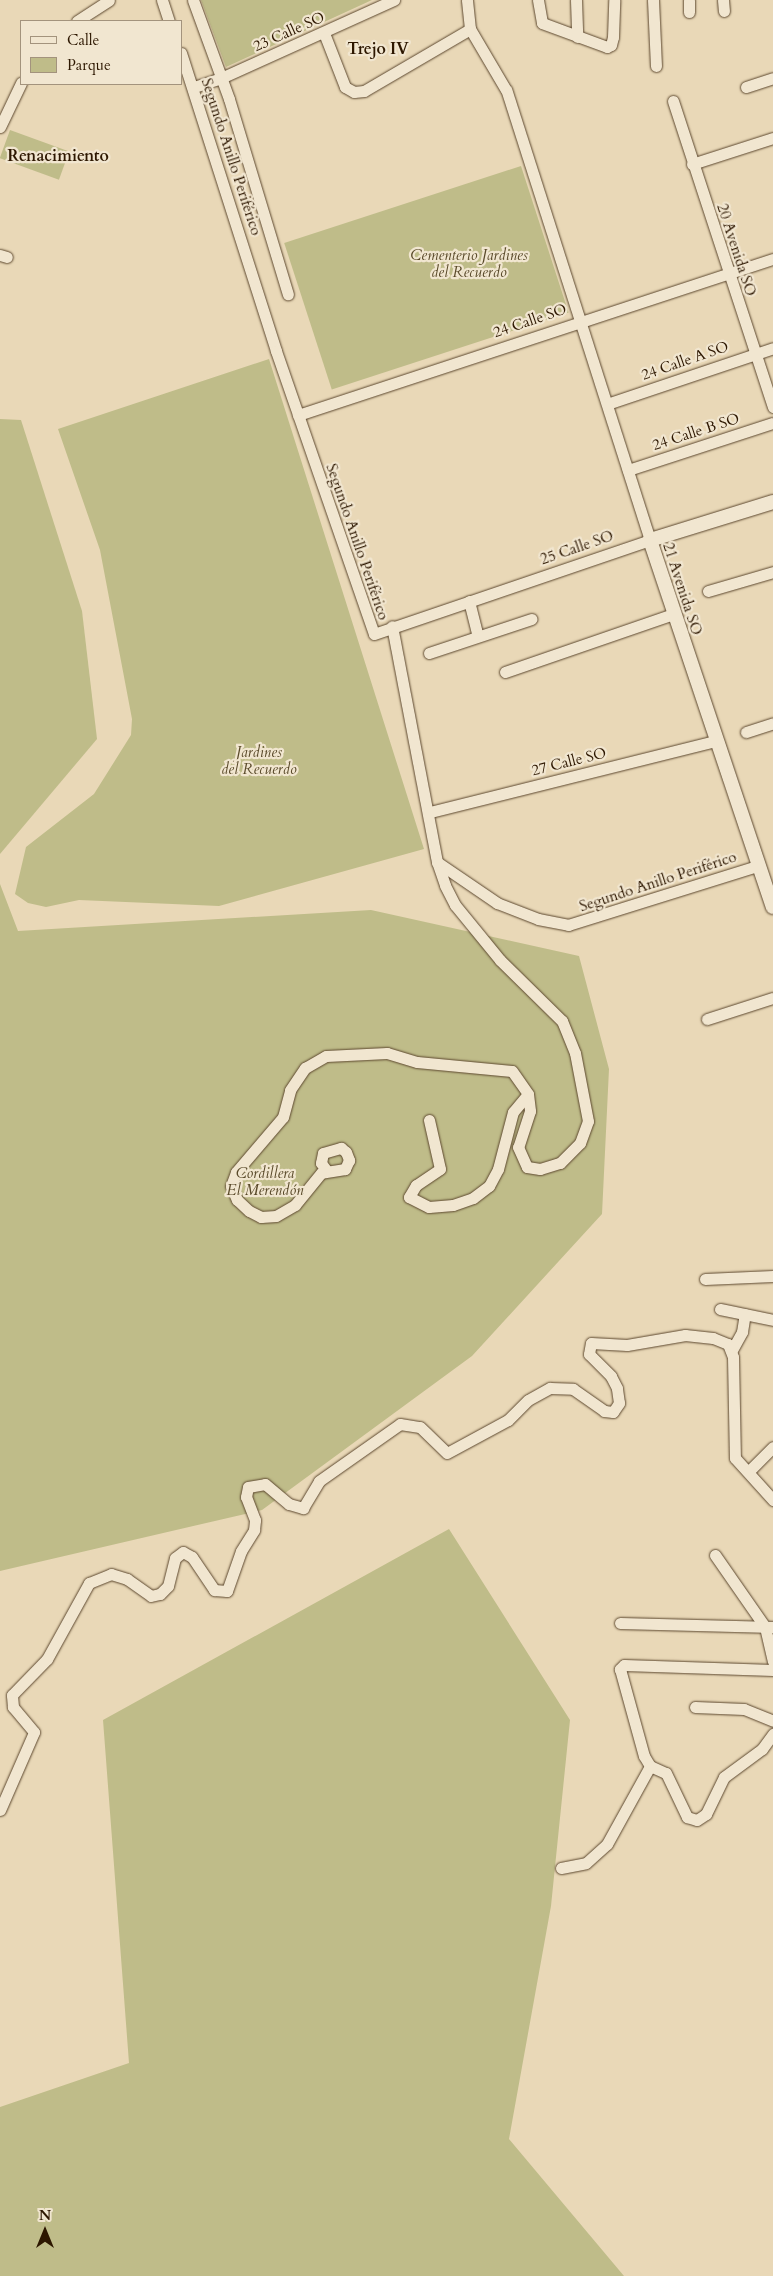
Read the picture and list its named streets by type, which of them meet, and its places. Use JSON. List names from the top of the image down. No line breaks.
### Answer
{"streets":{"street":["23 Calle SO","Segundo Anillo Periférico","20 Avenida SO","24 Calle SO","24 Calle A SO","24 Calle B SO","25 Calle SO","21 Avenida SO","27 Calle SO"]},"crossings":[["23 Calle SO","Segundo Anillo Periférico"],["Segundo Anillo Periférico","24 Calle SO"],["Segundo Anillo Periférico","25 Calle SO"],["Segundo Anillo Periférico","21 Avenida SO"],["Segundo Anillo Periférico","27 Calle SO"],["20 Avenida SO","24 Calle SO"],["20 Avenida SO","24 Calle A SO"],["24 Calle SO","21 Avenida SO"],["24 Calle A SO","21 Avenida SO"],["24 Calle B SO","21 Avenida SO"],["25 Calle SO","21 Avenida SO"],["21 Avenida SO","27 Calle SO"]],"districts":["Trejo IV","Renacimiento"],"parks":["Cementerio Jardines del Recuerdo","Jardines del Recuerdo","Cordillera El Merendón"],"legend":["Calle","Parque"],"north":"top"}
